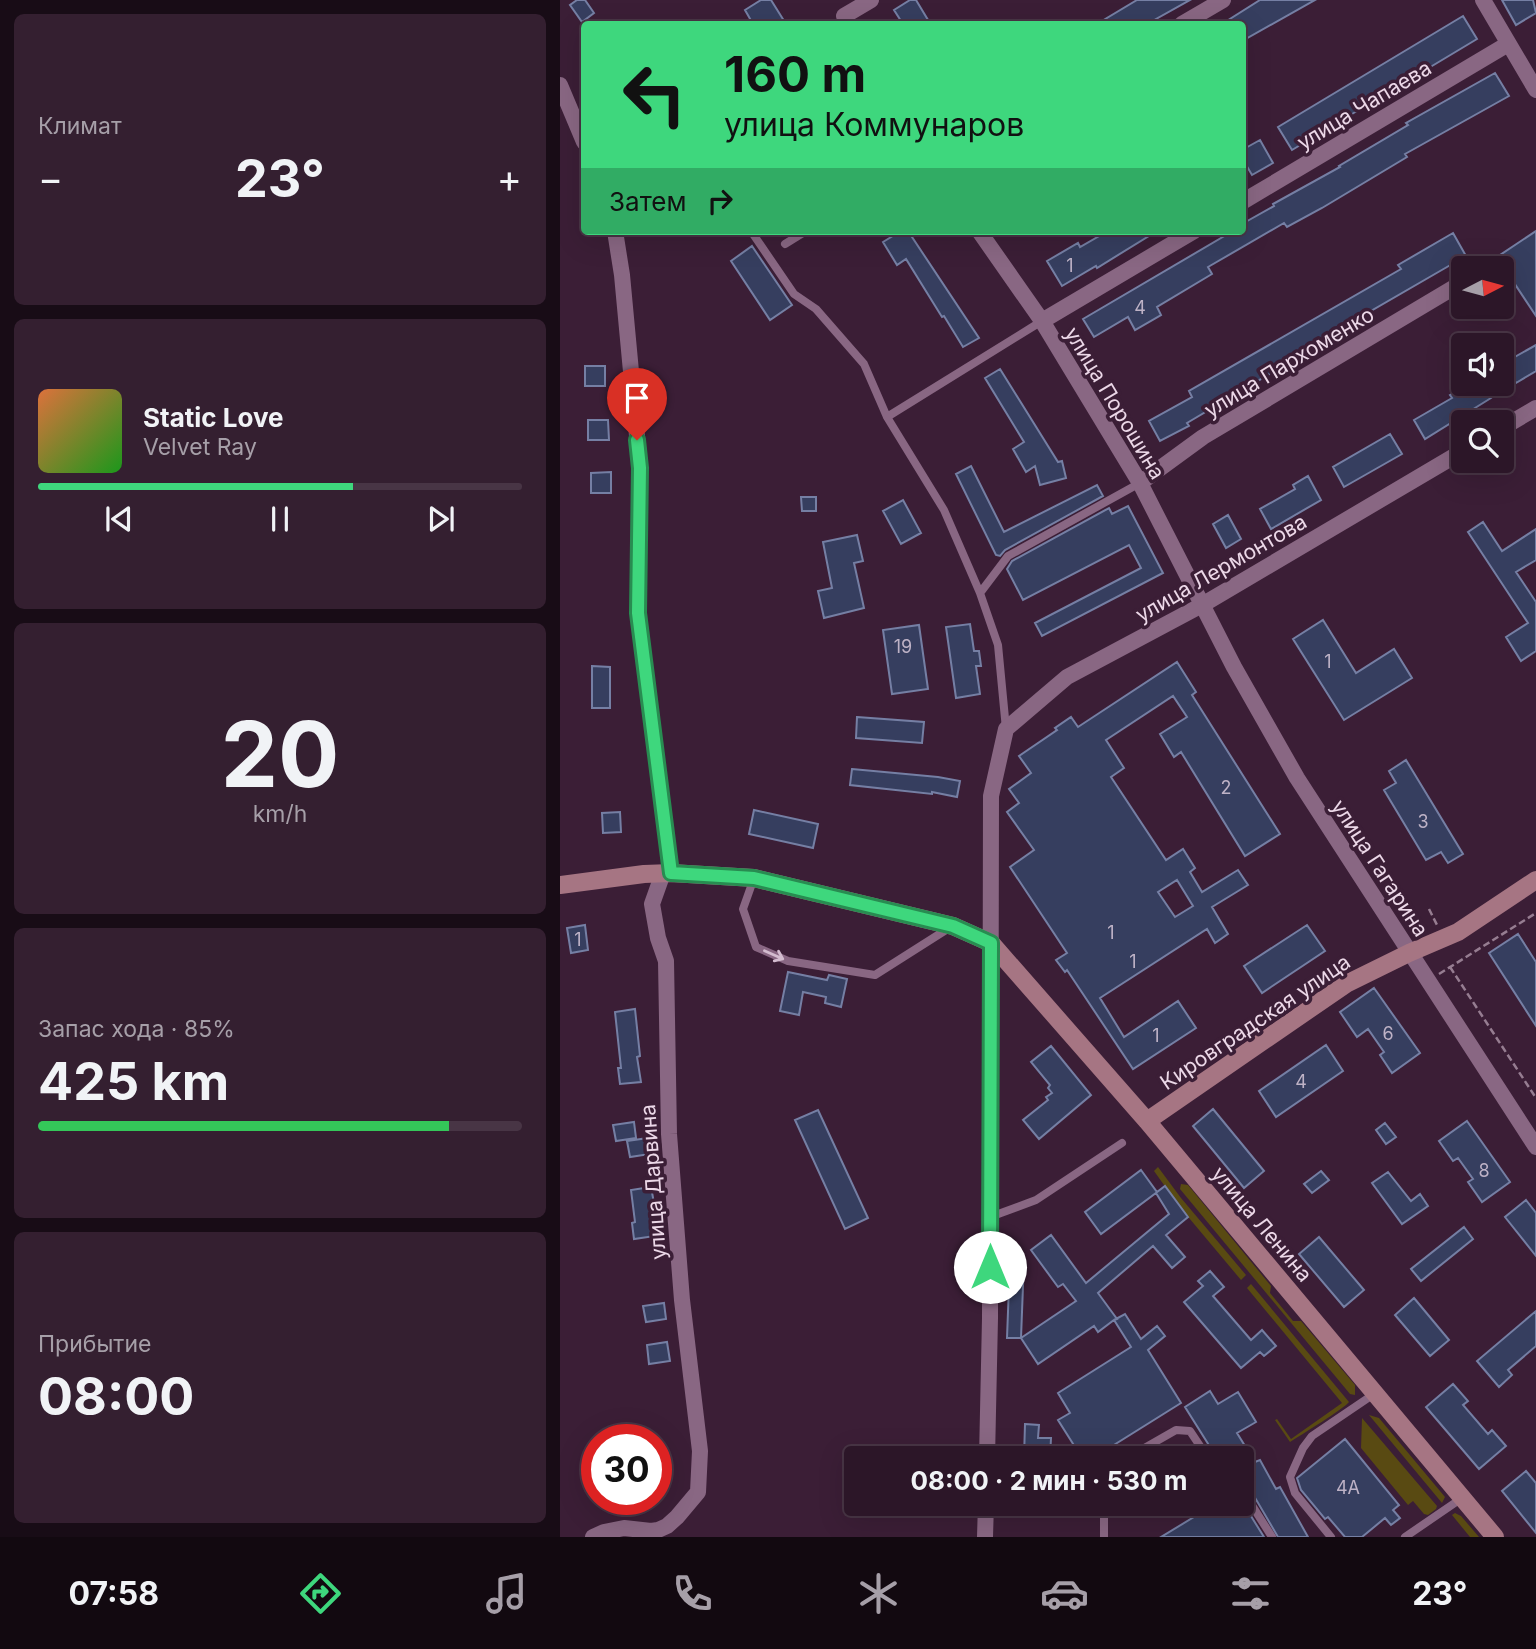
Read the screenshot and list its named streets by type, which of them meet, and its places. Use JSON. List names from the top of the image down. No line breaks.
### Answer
{"streets":{"main road":["Кировградская улица","улица Ленина"],"street":["улица Чапаева","улица Пархоменко","улица Порошина","улица Лермонтова","улица Гагарина","улица Дарвина"]},"crossings":[["улица Пархоменко","улица Порошина"],["улица Порошина","улица Лермонтова"],["улица Порошина","улица Гагарина"],["улица Лермонтова","улица Гагарина"],["улица Гагарина","Кировградская улица"],["Кировградская улица","улица Ленина"]],"house_numbers":["1","4","19","1","2","3","1","1","1","6","1","4","8","4А"],"north":"right","page":{"tile":["Климат",["20","km/h"],["Запас хода · 85%","425 km"],["Прибытие","08:00"]],"turn":["160 m","улица Коммунаров"],"heat":["−","23°","+"],"then":"Затем","song":["Static Love","Velvet Ray"],"limit":"30","trip":"08:00 · 2 мин · 530 m","tabs":["07:58","23°"]}}
